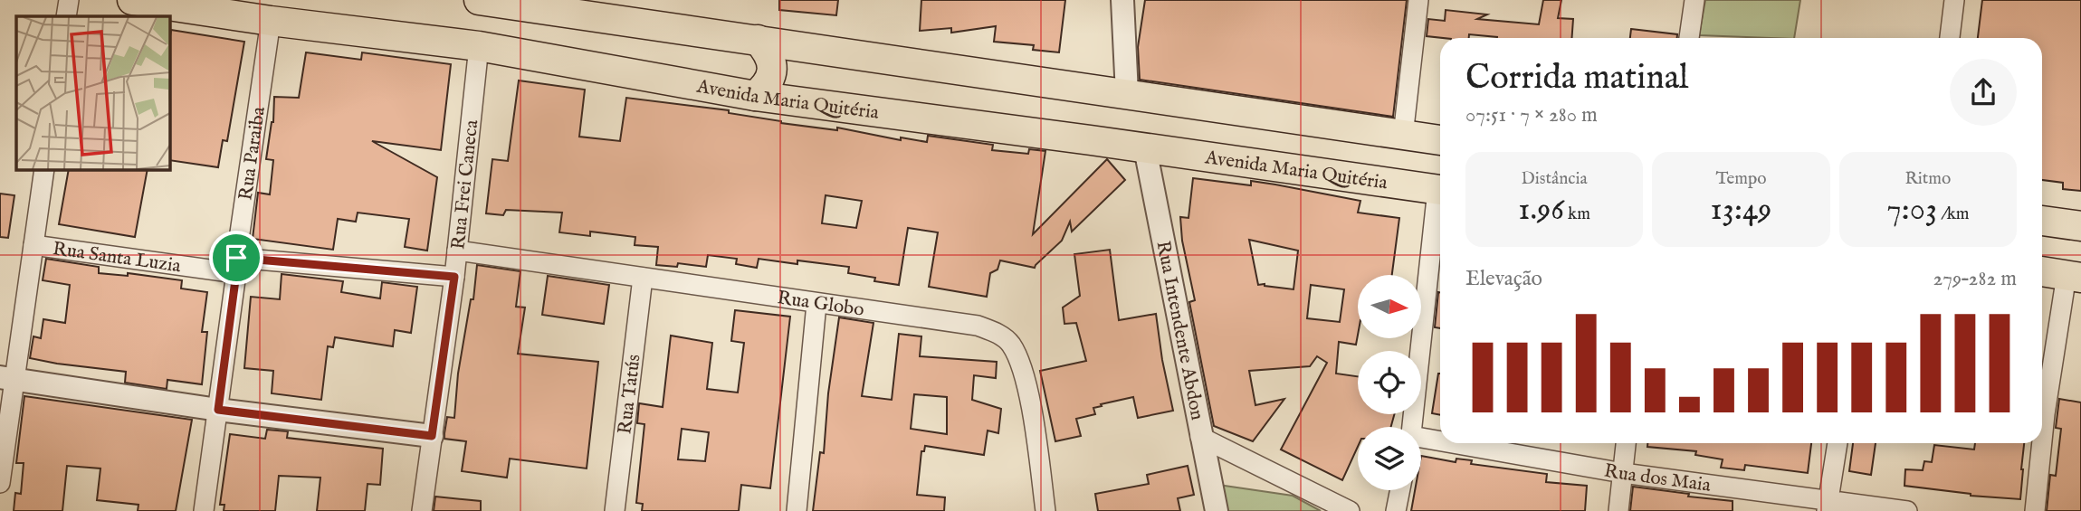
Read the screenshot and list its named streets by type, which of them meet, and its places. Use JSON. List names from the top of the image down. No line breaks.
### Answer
{"streets":{"main road":["Avenida Maria Quitéria"],"street":["Rua Paraiba","Rua Frei Caneca","Rua Santa Luzia","Rua Globo","Rua Intendente Abdon","Rua Tatús","Rua dos Maia"]},"crossings":[["Avenida Maria Quitéria","Rua Paraiba"],["Avenida Maria Quitéria","Rua Frei Caneca"],["Avenida Maria Quitéria","Rua Intendente Abdon"],["Rua Paraiba","Rua Santa Luzia"],["Rua Frei Caneca","Rua Santa Luzia"],["Rua Frei Caneca","Rua Globo"],["Rua Globo","Rua Tatús"]],"north":"right","page":{"heading":["Corrida matinal","07:51 · 7 × 280 m"],"stats":[["Distância","1.96 km"],["Tempo","13:49"],["Ritmo","7:03 /km"]],"chart":["Elevação","279–282 m"]}}
